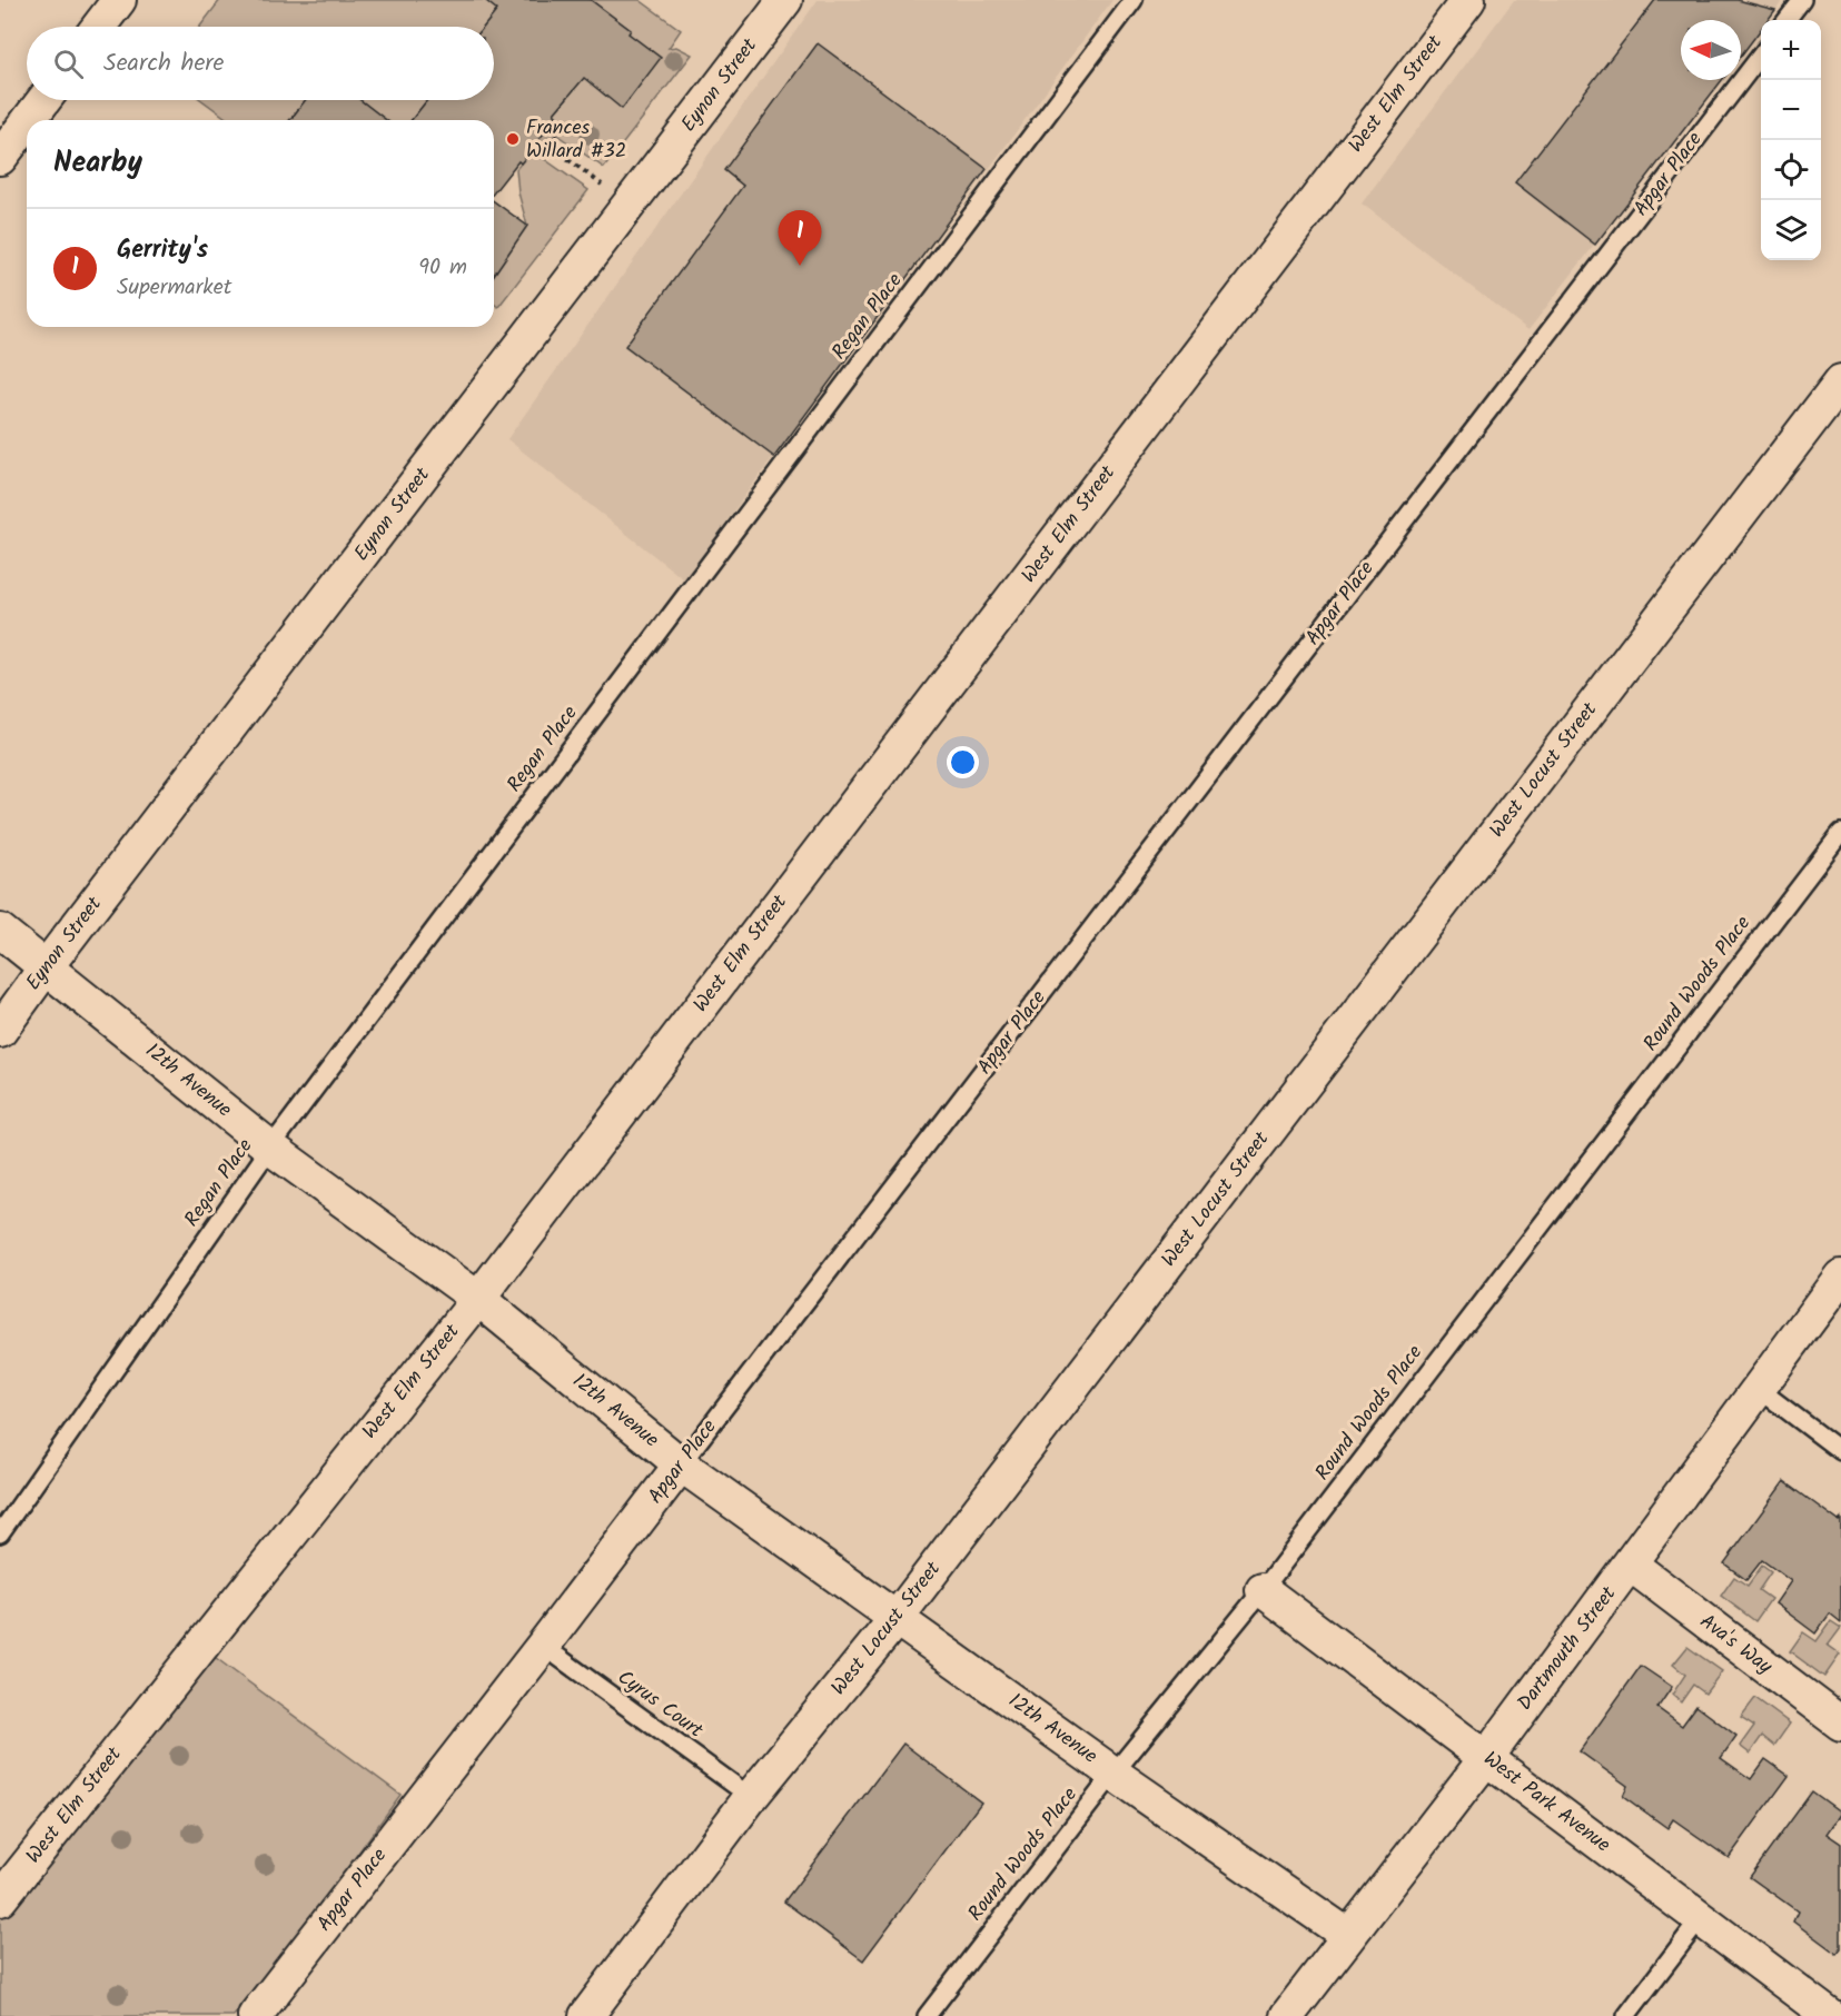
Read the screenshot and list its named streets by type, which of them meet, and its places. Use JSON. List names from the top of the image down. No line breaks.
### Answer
{"streets":{"street":["Eynon Street","West Elm Street","Apgar Place","West Locust Street","12th Avenue","Ava's Way","Dartmouth Street","West Park Avenue"],"lane":["Regan Place","Round Woods Place","Cyrus Court"]},"crossings":[["Eynon Street","12th Avenue"],["West Elm Street","12th Avenue"],["Apgar Place","12th Avenue"],["Apgar Place","Cyrus Court"],["Regan Place","12th Avenue"],["West Locust Street","12th Avenue"],["West Locust Street","Cyrus Court"],["Round Woods Place","12th Avenue"],["Round Woods Place","West Park Avenue"],["12th Avenue","Dartmouth Street"],["Ava's Way","Dartmouth Street"],["Dartmouth Street","West Park Avenue"]],"places":["Frances Willard #32"],"north":"left","page":{"map_buttons":["+","−"],"search":"Search here","heading":"Nearby","list":[{"mark":"1","name":"Gerrity's","note":"Supermarket","value":"90 m"}],"pins":"1"}}
